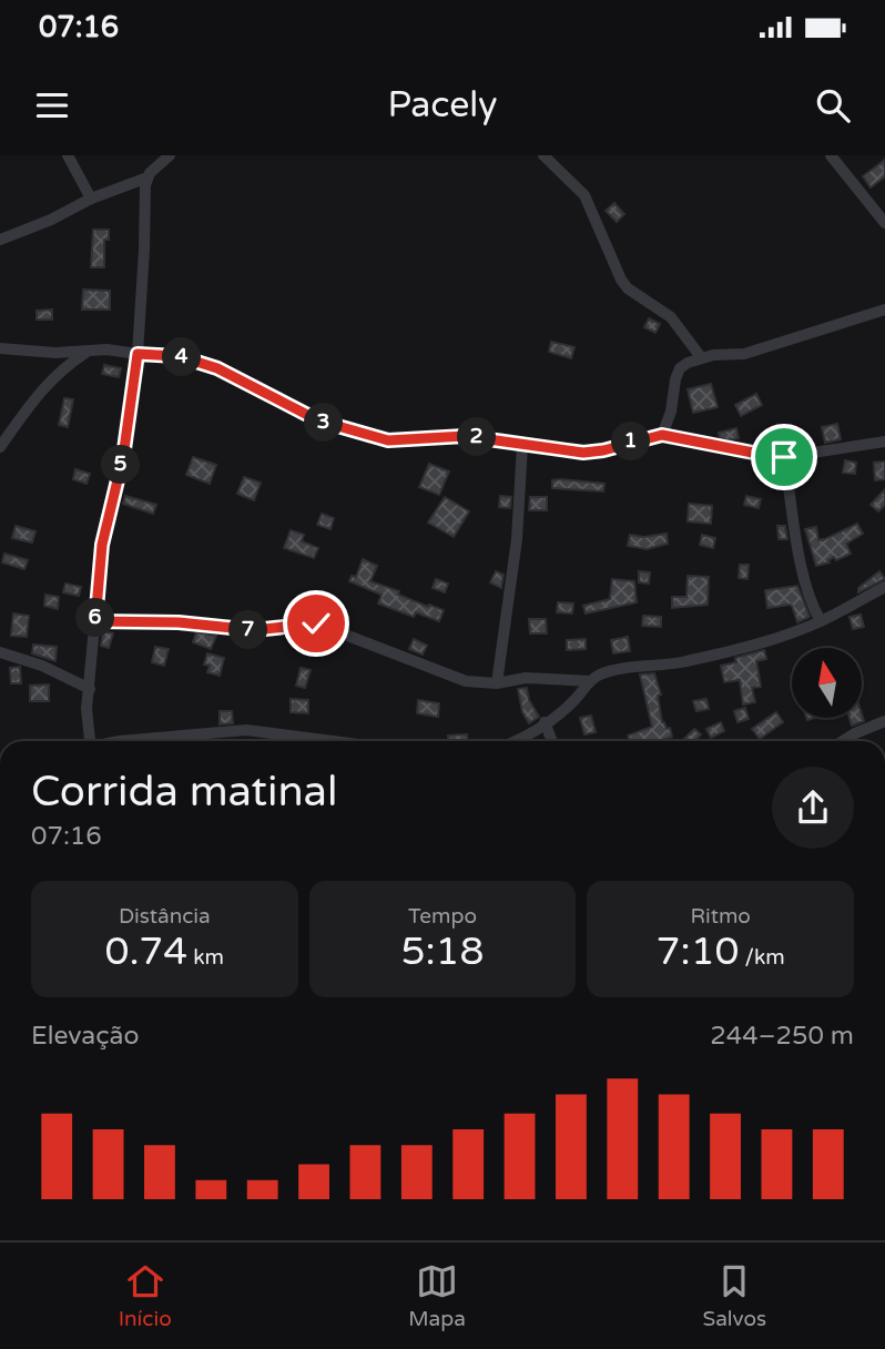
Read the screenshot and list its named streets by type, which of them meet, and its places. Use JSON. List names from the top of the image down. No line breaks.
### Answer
{"north":"top","page":{"status":"07:16","header":"Pacely","pins":["4","3","2","1","5","6","7"],"heading":["Corrida matinal","07:16"],"stats":[["Distância","0.74 km"],["Tempo","5:18"],["Ritmo","7:10 /km"]],"chart":["Elevação","244–250 m"],"tabs":["Início","Mapa","Salvos"]}}
